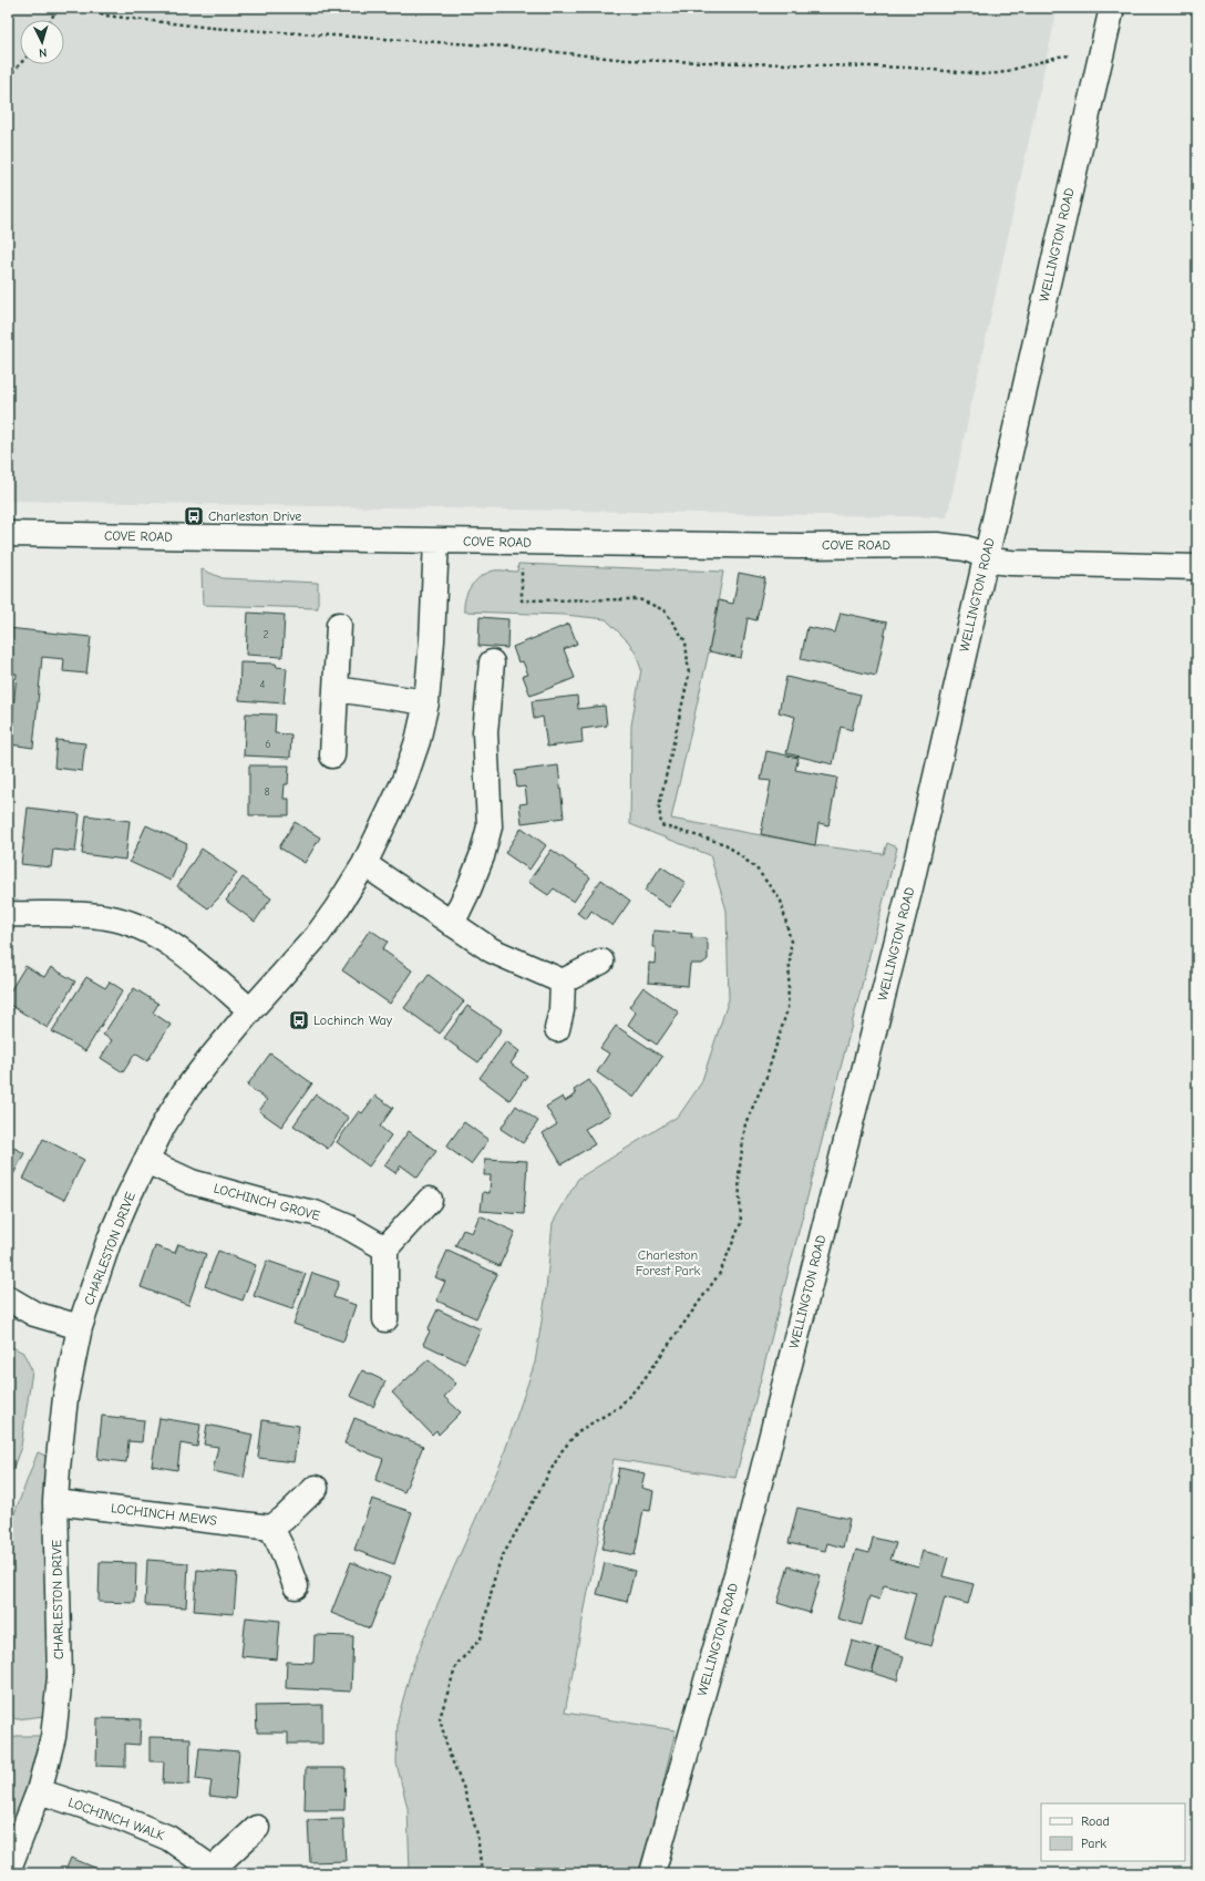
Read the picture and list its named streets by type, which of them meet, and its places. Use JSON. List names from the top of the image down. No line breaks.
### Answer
{"streets":{"street":["WELLINGTON ROAD","COVE ROAD","LOCHINCH GROVE","CHARLESTON DRIVE","LOCHINCH MEWS","LOCHINCH WALK"]},"crossings":[["WELLINGTON ROAD","COVE ROAD"],["COVE ROAD","CHARLESTON DRIVE"],["LOCHINCH GROVE","CHARLESTON DRIVE"],["CHARLESTON DRIVE","LOCHINCH MEWS"],["CHARLESTON DRIVE","LOCHINCH WALK"]],"parks":["Charleston Forest Park"],"places":{"bus stop":["Charleston Drive","Lochinch Way"]},"house_numbers":["2","4","6","8"],"legend":["Road","Park"],"north":"bottom"}
